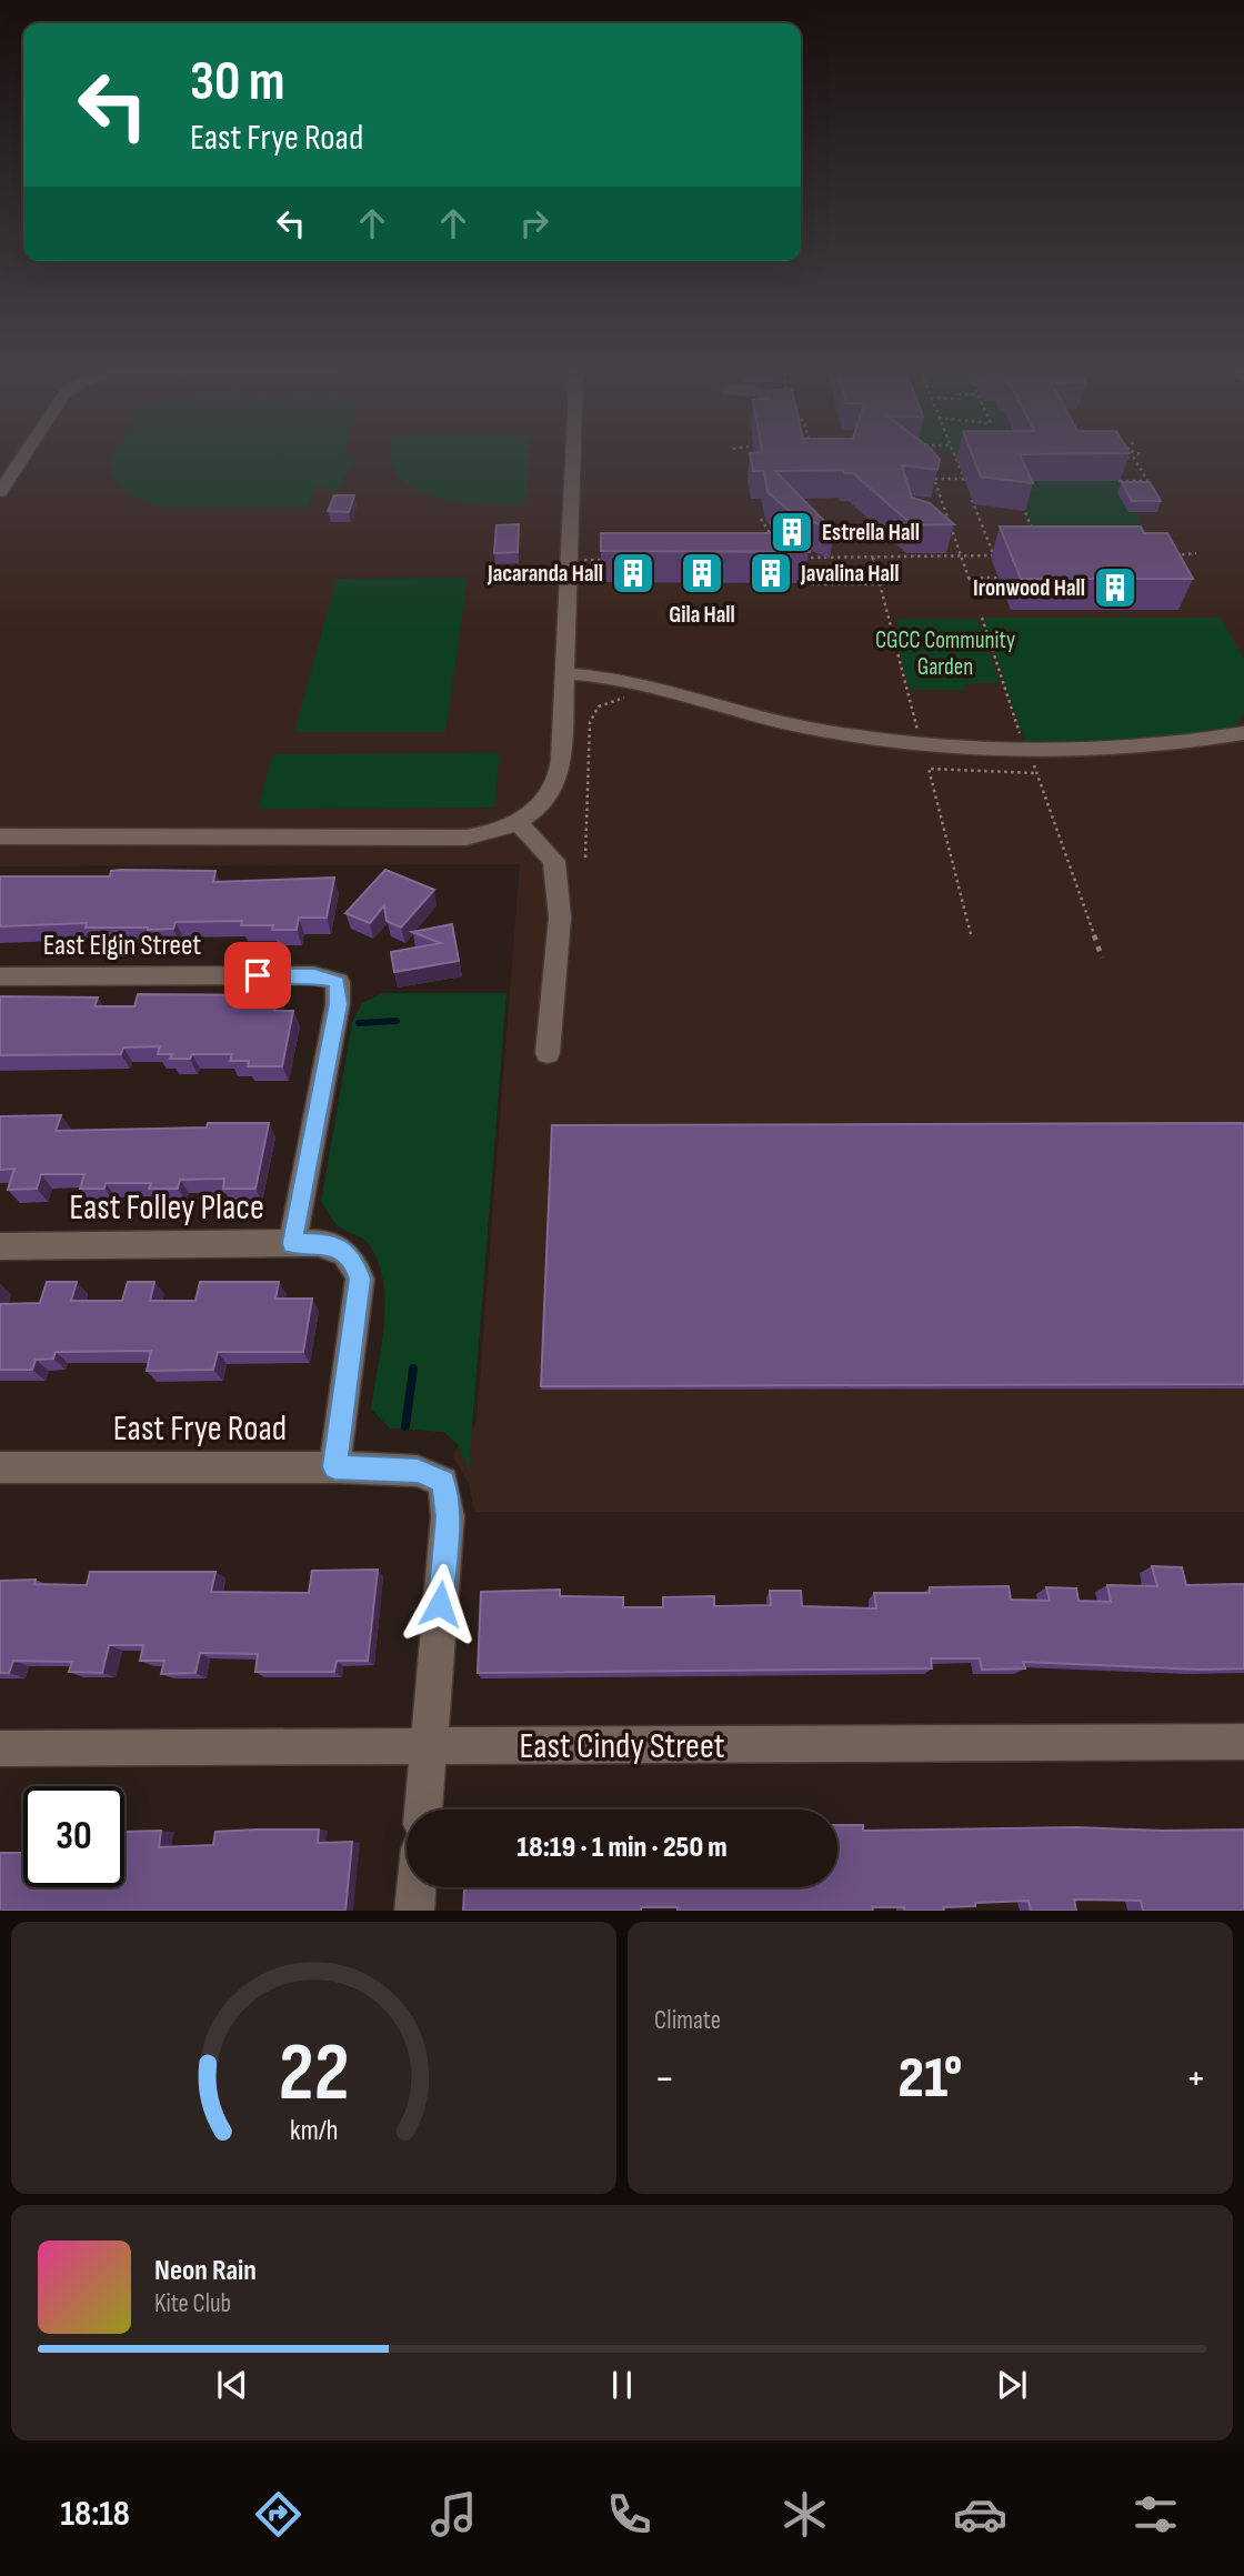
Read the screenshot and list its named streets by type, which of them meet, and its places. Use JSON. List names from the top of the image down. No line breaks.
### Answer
{"streets":{"street":["East Elgin Street","East Folley Place","East Frye Road","East Cindy Street"]},"crossings":[["East Elgin Street","East Folley Place"],["East Folley Place","East Frye Road"],["East Frye Road","East Cindy Street"]],"parks":["CGCC Community Garden"],"places":{"building":["Estrella Hall","Jacaranda Hall","Gila Hall","Javalina Hall","Ironwood Hall"]},"page":{"turn":["30 m","East Frye Road"],"limit":"30","trip":"18:19 · 1 min · 250 m","tile":"Climate","heat":["−","21°","+"],"song":["Neon Rain","Kite Club"],"tabs":"18:18","gauge":["22","km/h"]}}
